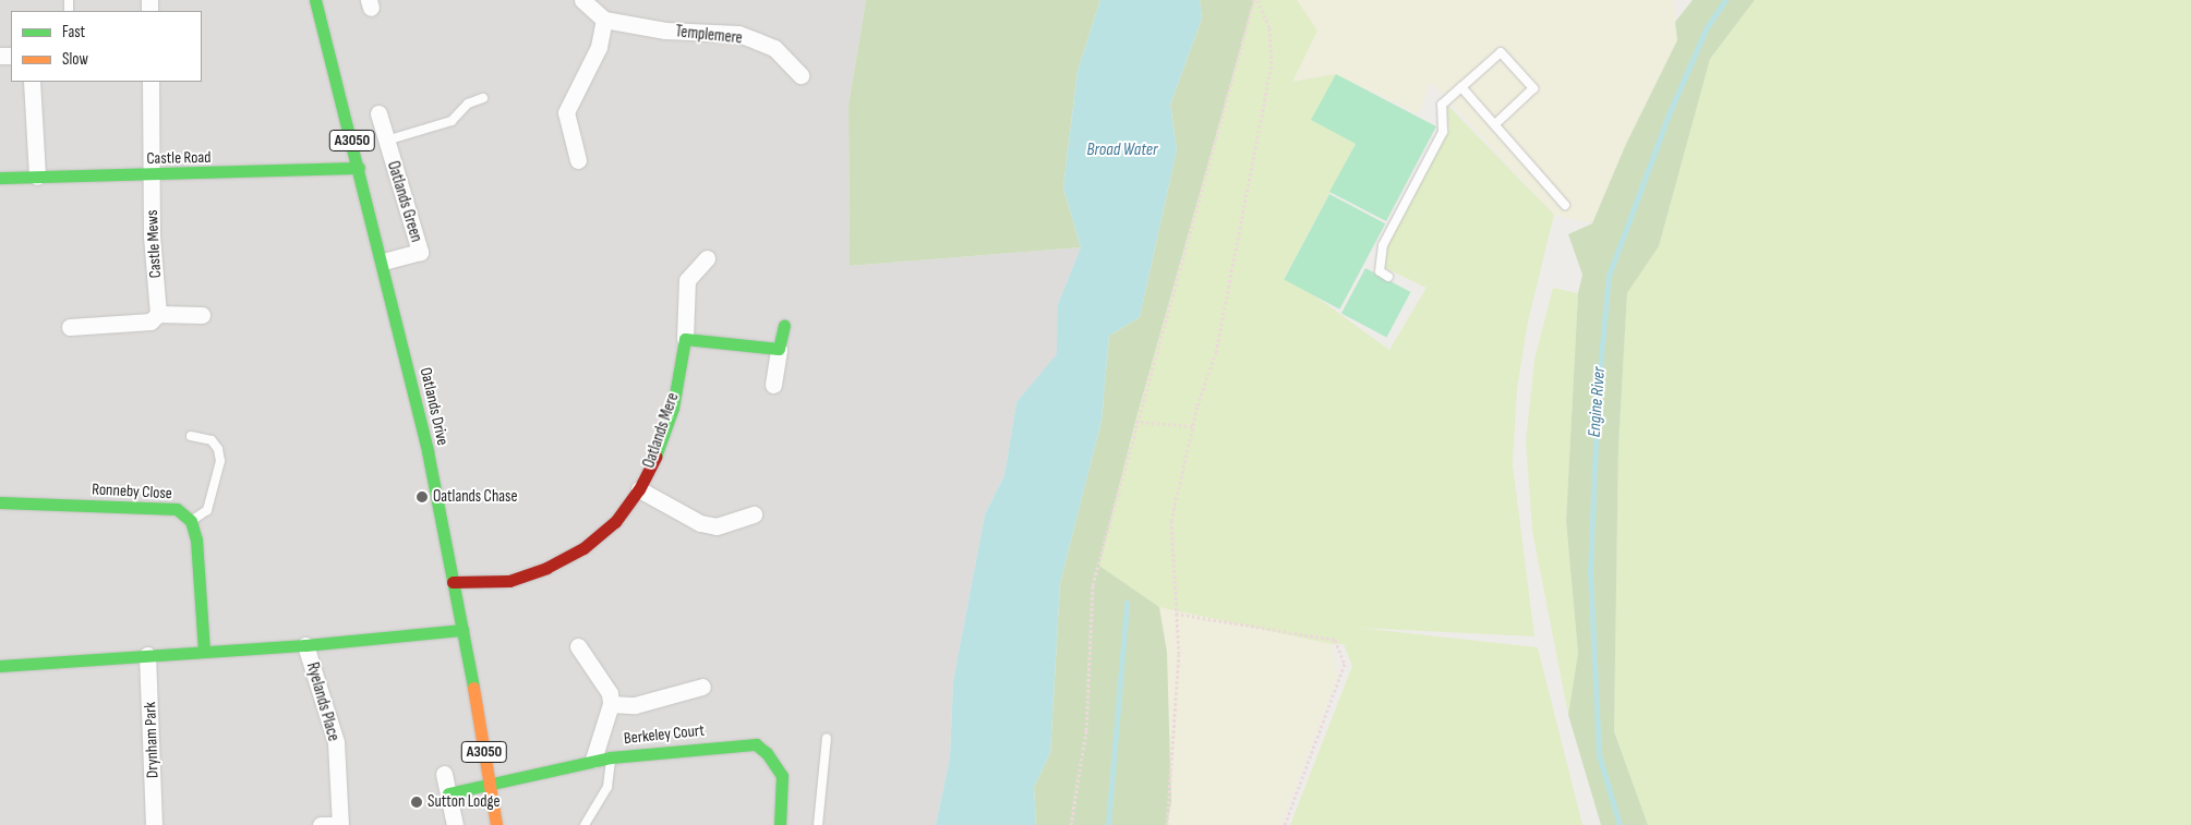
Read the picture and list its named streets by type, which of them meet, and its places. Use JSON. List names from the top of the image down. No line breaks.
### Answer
{"streets":{"street":["Templemere","A3050","Castle Road","Oatlands Green","Castle Mews","Oatlands Drive","Oatlands Mere","Ronneby Close","Ryelands Place","Berkeley Court","Drynham Park"]},"crossings":[["Castle Road","Castle Mews"],["Castle Road","Oatlands Drive"],["Oatlands Green","Oatlands Drive"],["Oatlands Drive","Oatlands Mere"],["Oatlands Drive","Berkeley Court"]],"water":["Broad Water","Engine River"],"places":["Oatlands Chase","Sutton Lodge"],"legend":["Fast","Slow"]}
